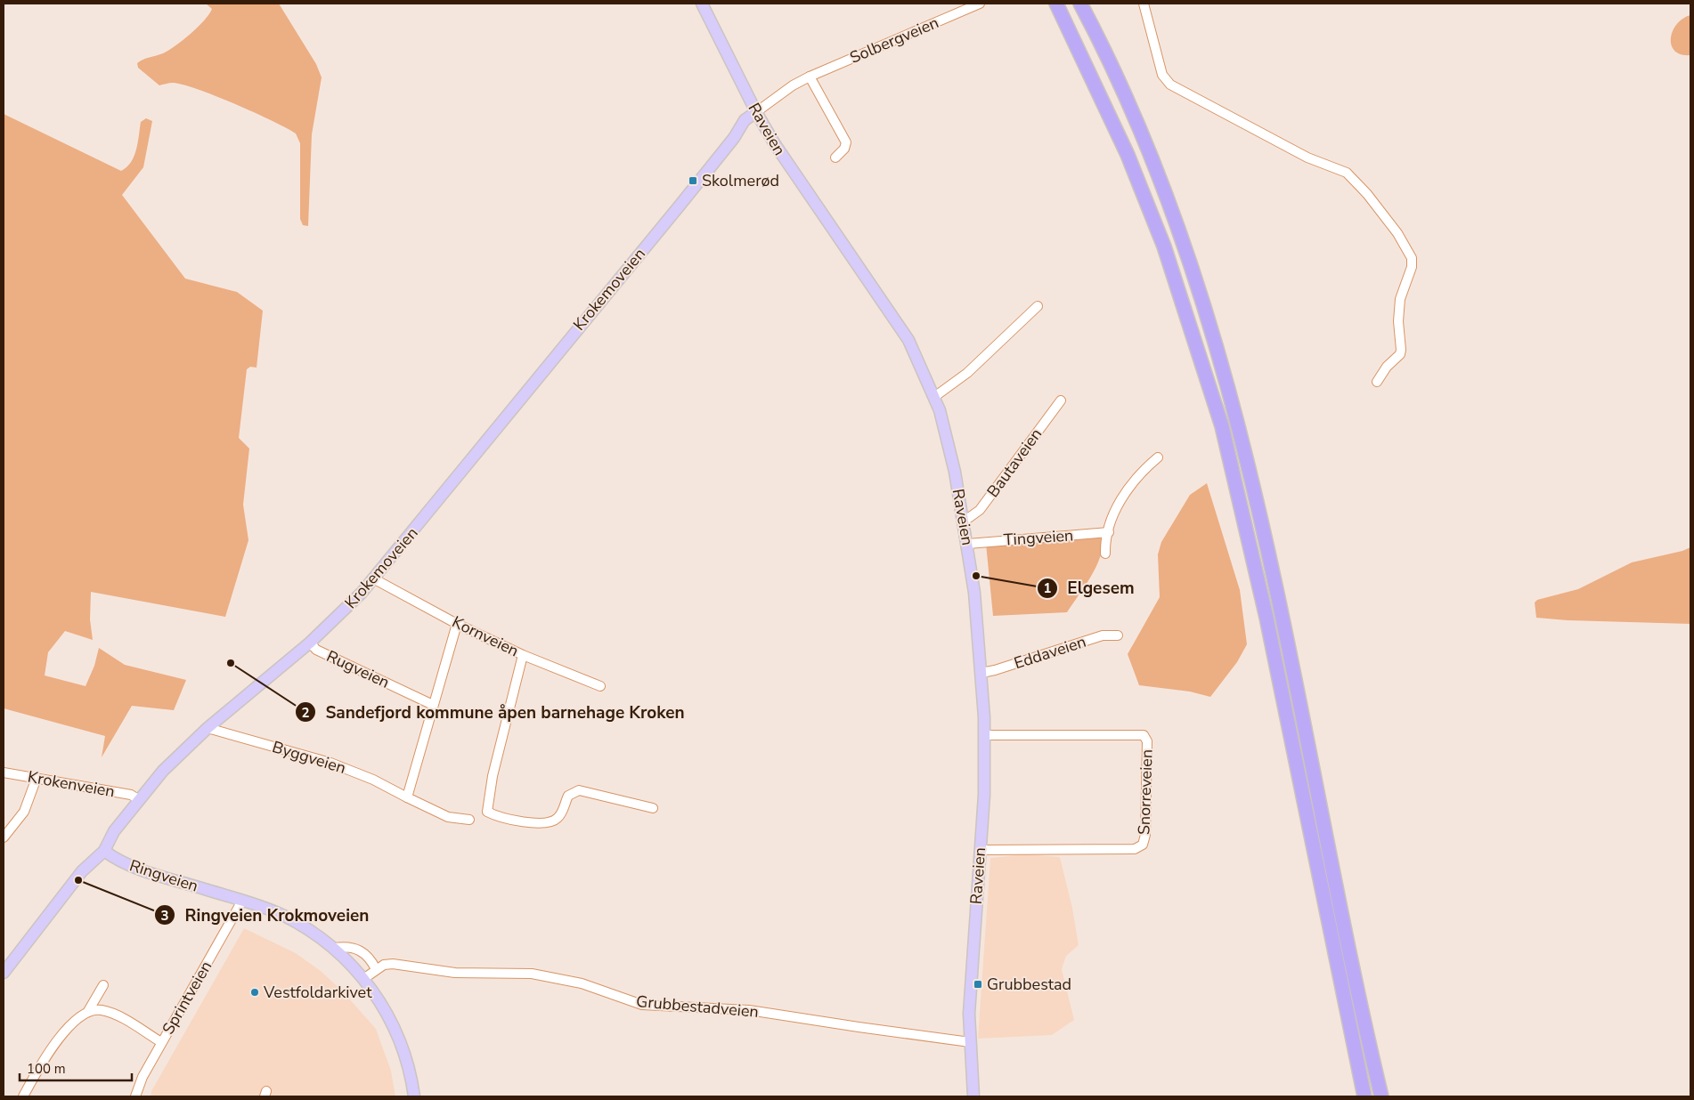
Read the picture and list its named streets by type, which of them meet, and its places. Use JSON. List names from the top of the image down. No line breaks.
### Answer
{"streets":{"main road":["Raveien","Krokemoveien","Ringveien"],"street":["Solbergveien","Bautaveien","Tingveien","Kornveien","Eddaveien","Rugveien","Byggveien","Krokenveien","Snorreveien","Sprintveien","Grubbestadveien"]},"crossings":[["Solbergveien","Raveien"],["Solbergveien","Krokemoveien"],["Raveien","Krokemoveien"],["Raveien","Bautaveien"],["Raveien","Tingveien"],["Raveien","Eddaveien"],["Raveien","Snorreveien"],["Raveien","Grubbestadveien"],["Krokemoveien","Kornveien"],["Krokemoveien","Rugveien"],["Krokemoveien","Byggveien"],["Krokemoveien","Krokenveien"],["Krokemoveien","Ringveien"],["Ringveien","Sprintveien"],["Ringveien","Grubbestadveien"]],"places":{"transit":["Skolmerød","Grubbestad"],"other":["Elgesem","Sandefjord kommune åpen barnehage Kroken","Ringveien Krokmoveien","Vestfoldarkivet"]},"scale_bar":"100 m"}
